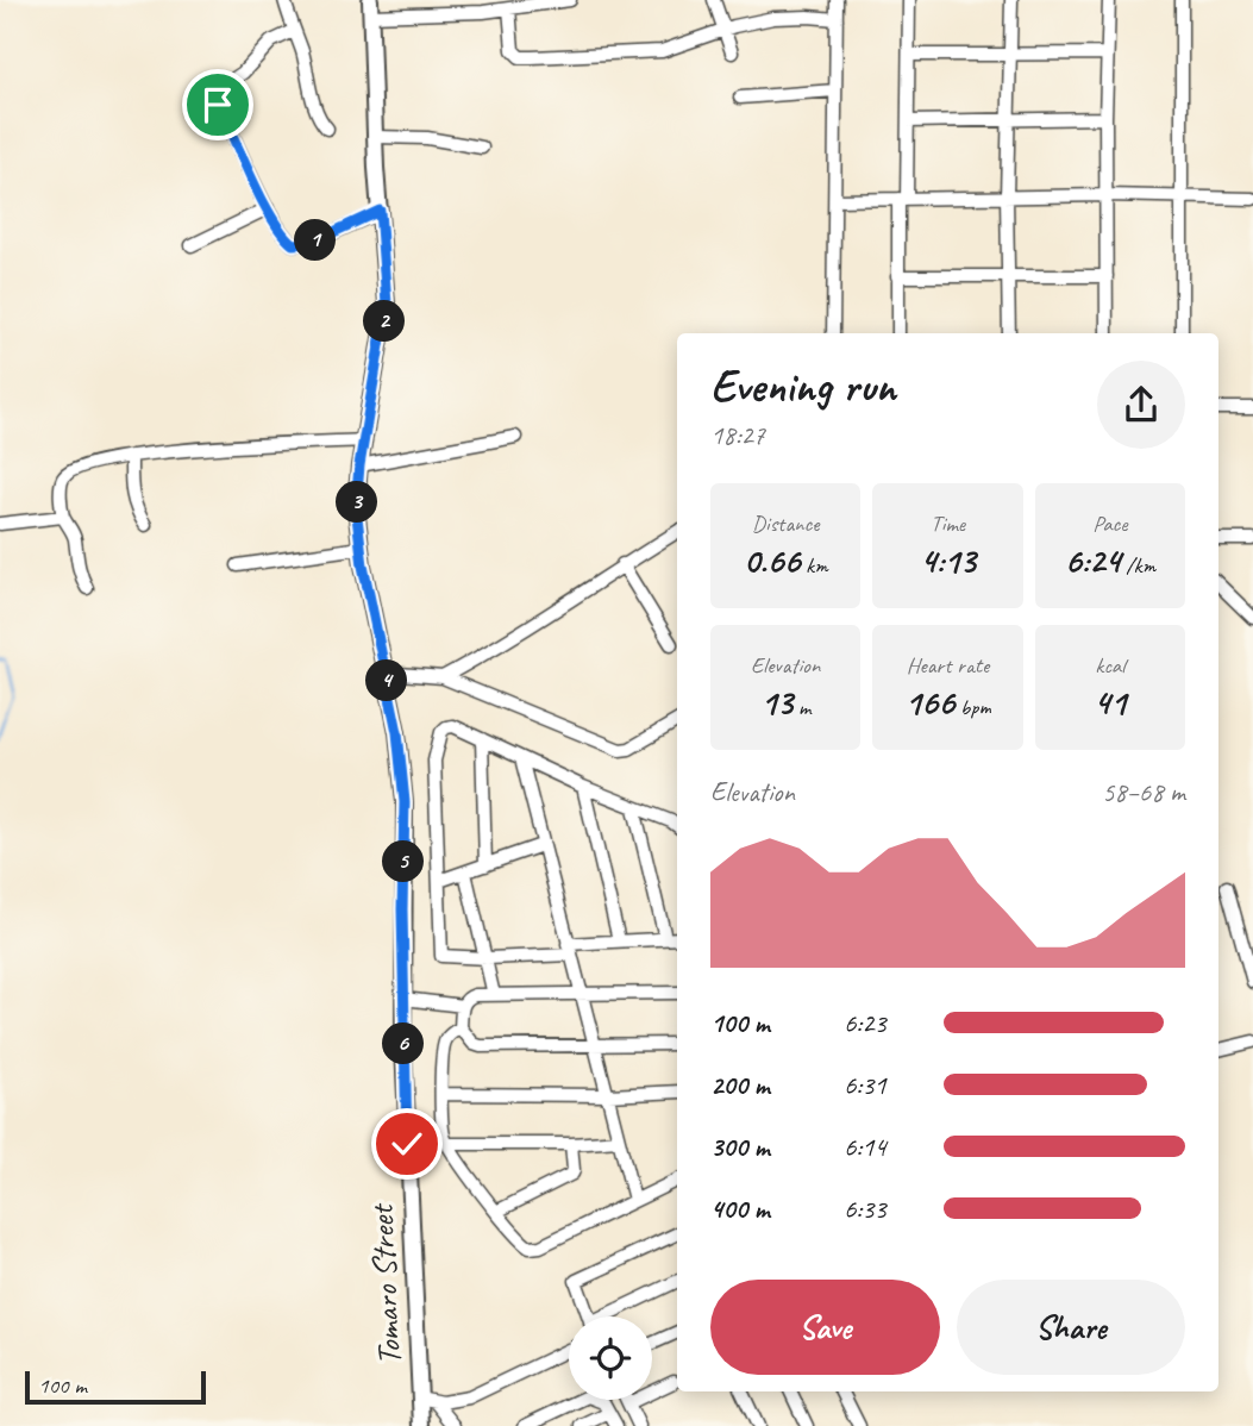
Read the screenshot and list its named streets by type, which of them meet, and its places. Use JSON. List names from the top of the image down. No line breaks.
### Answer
{"streets":{"street":["Tomaro Street"]},"scale_bar":"100 m","page":{"pins":["1","2","3","4","5","6"],"heading":["Evening run","18:27"],"stats":[["Distance","0.66 km"],["Time","4:13"],["Pace","6:24 /km"],["Elevation","13 m"],["Heart rate","166 bpm"],["kcal","41"]],"chart":["Elevation","58–68 m"],"list":[{"name":"100 m","note":"6:23"},{"name":"200 m","note":"6:31"},{"name":"300 m","note":"6:14"},{"name":"400 m","note":"6:33"}],"buttons":["Save","Share"],"scale":"100 m"}}
